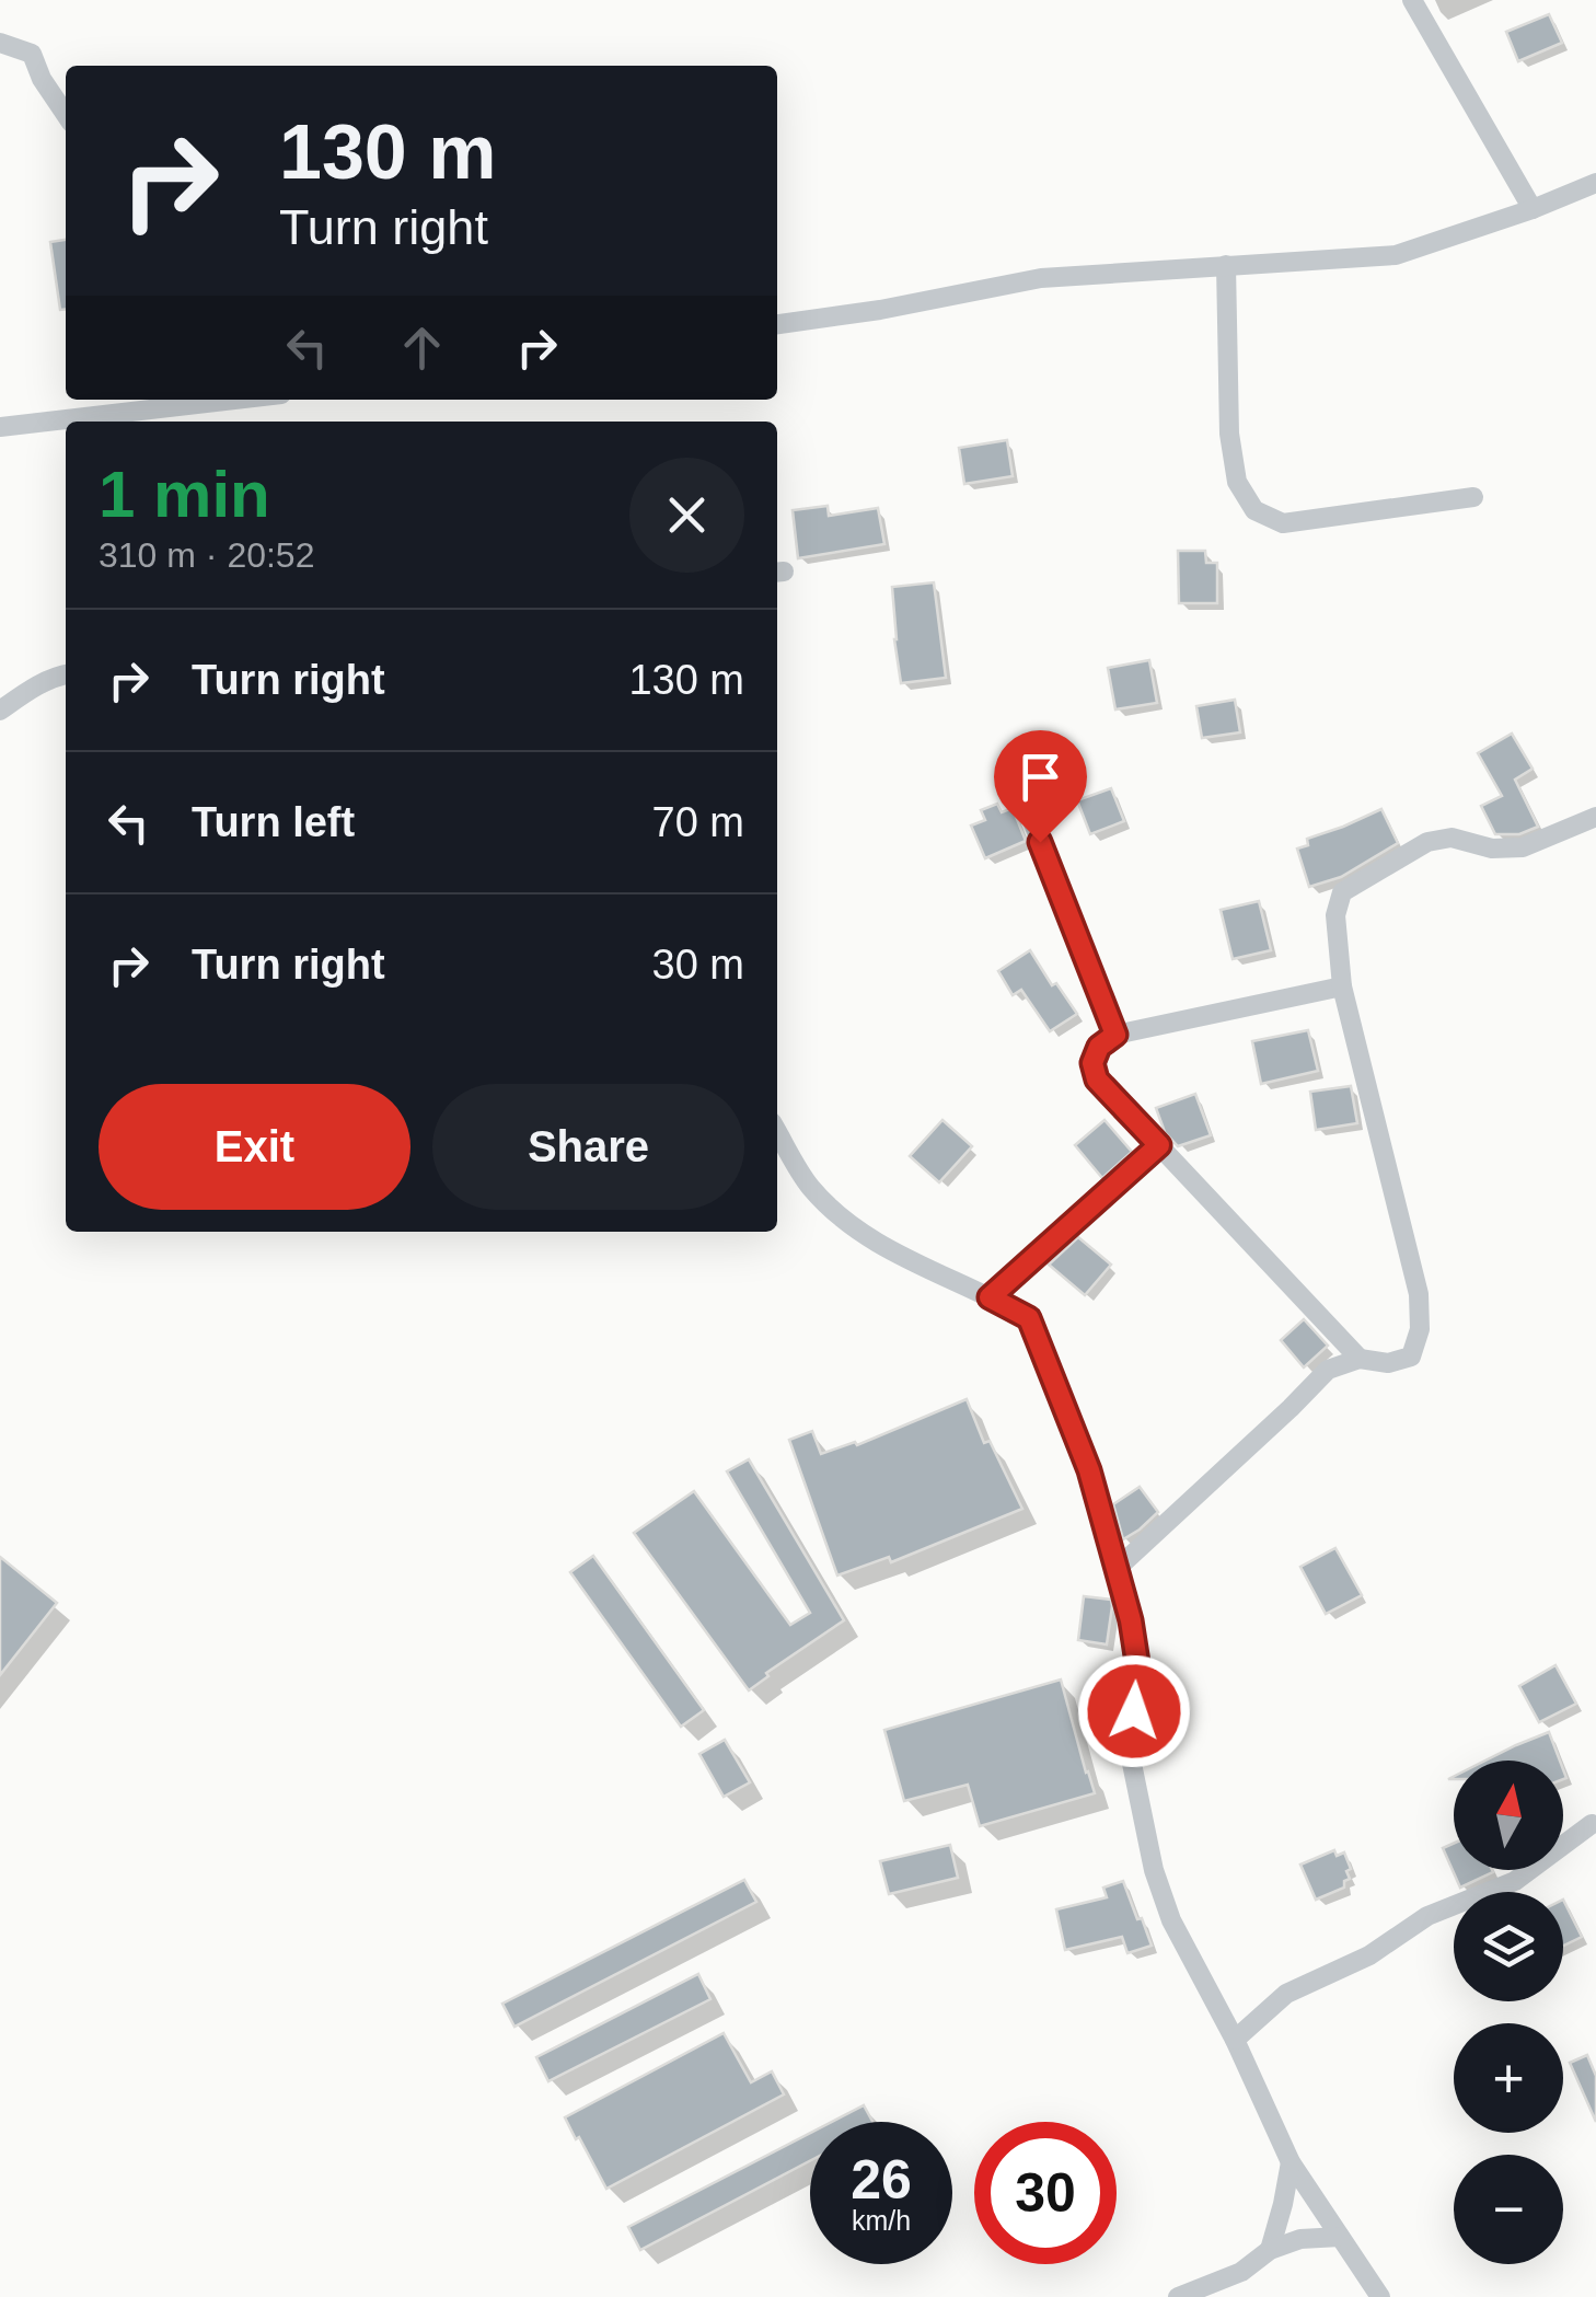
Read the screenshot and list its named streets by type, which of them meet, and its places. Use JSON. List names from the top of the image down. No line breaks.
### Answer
{"north":"top","page":{"turn":["130 m","Turn right"],"heading":["1 min","310 m · 20:52"],"list":[{"name":"Turn right","value":"130 m"},{"name":"Turn left","value":"70 m"},{"name":"Turn right","value":"30 m"}],"buttons":["Exit","Share"],"map_buttons":["+","−"],"speed":"26 km/h","limit":"30"}}
